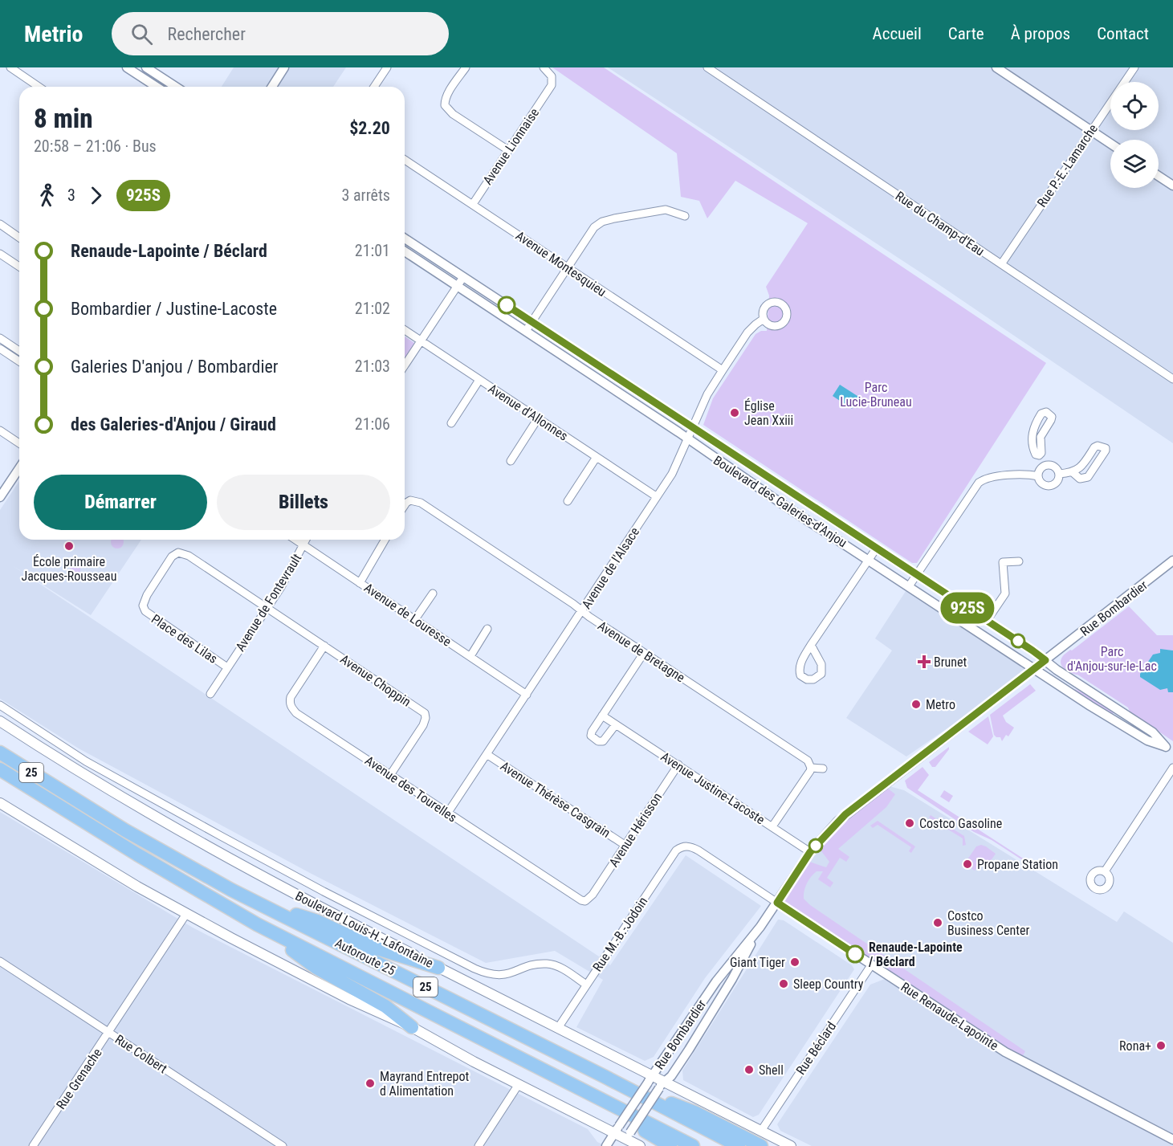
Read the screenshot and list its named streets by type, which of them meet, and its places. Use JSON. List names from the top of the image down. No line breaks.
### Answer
{"streets":{"highway":["25","Autoroute 25"],"main road":["Boulevard Louis-H.-Lafontaine"],"street":["Avenue Lionnaise","Rue P.-E.-Lamarche","Rue du Champ-d'Eau","Avenue Montesquieu","Avenue d'Allonnes","Boulevard des Galeries-d'Anjou","Avenue de l'Alsace","Avenue de Fontevrault","Rue Bombardier","Avenue de Louresse","Place des Lilas","Avenue de Bretagne","Avenue Choppin","Avenue Justine-Lacoste","Avenue des Tourelles","Avenue Thérèse Casgrain","Avenue Hérisson","Rue M.-B.-Jodoin","Rue Renaude-Lapointe","Rue Béclard","Rue Colbert","Rue Grenache"]},"crossings":[["Avenue Lionnaise","Avenue Montesquieu"],["Rue P.-E.-Lamarche","Rue du Champ-d'Eau"],["Avenue Montesquieu","Avenue de l'Alsace"],["Avenue d'Allonnes","Avenue de l'Alsace"],["Boulevard des Galeries-d'Anjou","Avenue de l'Alsace"],["Boulevard des Galeries-d'Anjou","Rue Bombardier"],["Avenue de l'Alsace","Avenue de Louresse"],["Avenue de l'Alsace","Avenue de Bretagne"],["Avenue de l'Alsace","Avenue des Tourelles"],["Avenue de l'Alsace","Avenue Thérèse Casgrain"],["Avenue de Fontevrault","Avenue de Louresse"],["Avenue de Fontevrault","Place des Lilas"],["Avenue de Fontevrault","Avenue Choppin"],["Rue Bombardier","Avenue Justine-Lacoste"],["Rue Bombardier","Boulevard Louis-H.-Lafontaine"],["Rue Bombardier","Rue Renaude-Lapointe"],["Place des Lilas","Avenue Choppin"],["Avenue Choppin","Avenue des Tourelles"],["Avenue Justine-Lacoste","Avenue Hérisson"],["Avenue des Tourelles","Avenue Hérisson"],["Avenue Thérèse Casgrain","Avenue Hérisson"],["Boulevard Louis-H.-Lafontaine","Rue M.-B.-Jodoin"],["Boulevard Louis-H.-Lafontaine","Rue Béclard"],["Rue M.-B.-Jodoin","Rue Renaude-Lapointe"],["Rue Renaude-Lapointe","Rue Béclard"],["Rue Colbert","Rue Grenache"]],"parks":["Parc Lucie-Bruneau","Parc d'Anjou-sur-le-Lac"],"places":{"other":["Église Jean Xxiii","École primaire Jacques-Rousseau","Metro","Costco Gasoline","Propane Station","Costco Business Center","Renaude-Lapointe / Béclard","Giant Tiger","Sleep Country","Rona+","Shell","Mayrand Entrepot d Alimentation"],"health":["Brunet"]},"lines":["bus line 925S"],"page":{"header":"Metrio","search":"Rechercher","nav":["Accueil","Carte","À propos","Contact"],"on_map":"925S","heading":["8 min","20:58 – 21:06 · Bus","$2.20"],"legs":["3","925S","3 arrêts"],"list":[{"name":"Renaude-Lapointe / Béclard","value":"21:01"},{"name":"Bombardier / Justine-Lacoste","value":"21:02"},{"name":"Galeries D'anjou / Bombardier","value":"21:03"},{"name":"des Galeries-d'Anjou / Giraud","value":"21:06"}],"buttons":["Démarrer","Billets"]}}
